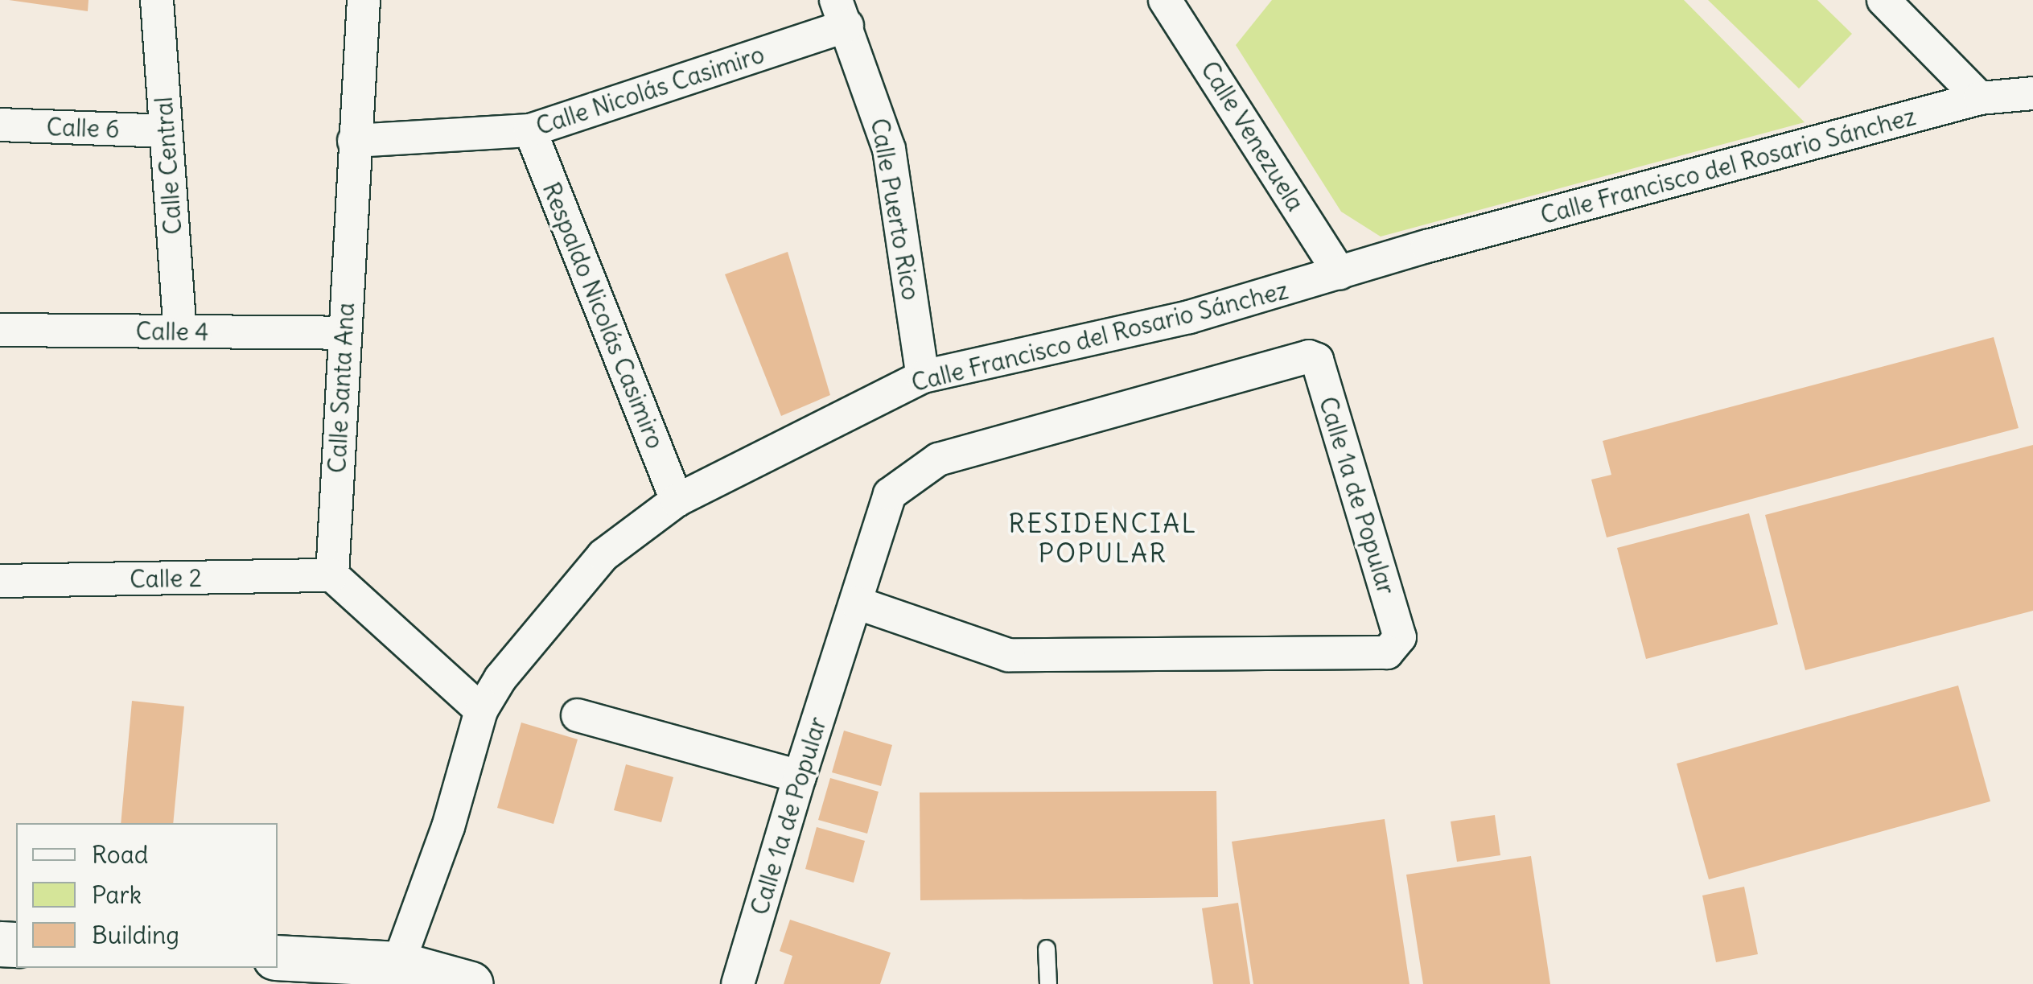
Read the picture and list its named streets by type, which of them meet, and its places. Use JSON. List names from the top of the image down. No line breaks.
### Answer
{"streets":{"street":["Calle Nicolás Casimiro","Calle 6","Calle Venezuela","Calle Central","Calle Francisco del Rosario Sánchez","Calle Puerto Rico","Respaldo Nicolás Casimiro","Calle 4","Calle Santa Ana","Calle 1a de Popular","Calle 2"]},"crossings":[["Calle Nicolás Casimiro","Calle Puerto Rico"],["Calle Nicolás Casimiro","Respaldo Nicolás Casimiro"],["Calle Nicolás Casimiro","Calle Santa Ana"],["Calle 6","Calle Central"],["Calle Venezuela","Calle Francisco del Rosario Sánchez"],["Calle Central","Calle 4"],["Calle Francisco del Rosario Sánchez","Calle Puerto Rico"],["Calle Francisco del Rosario Sánchez","Respaldo Nicolás Casimiro"],["Calle 4","Calle Santa Ana"],["Calle Santa Ana","Calle 2"]],"districts":["RESIDENCIAL POPULAR"],"legend":["Road","Park","Building"]}
